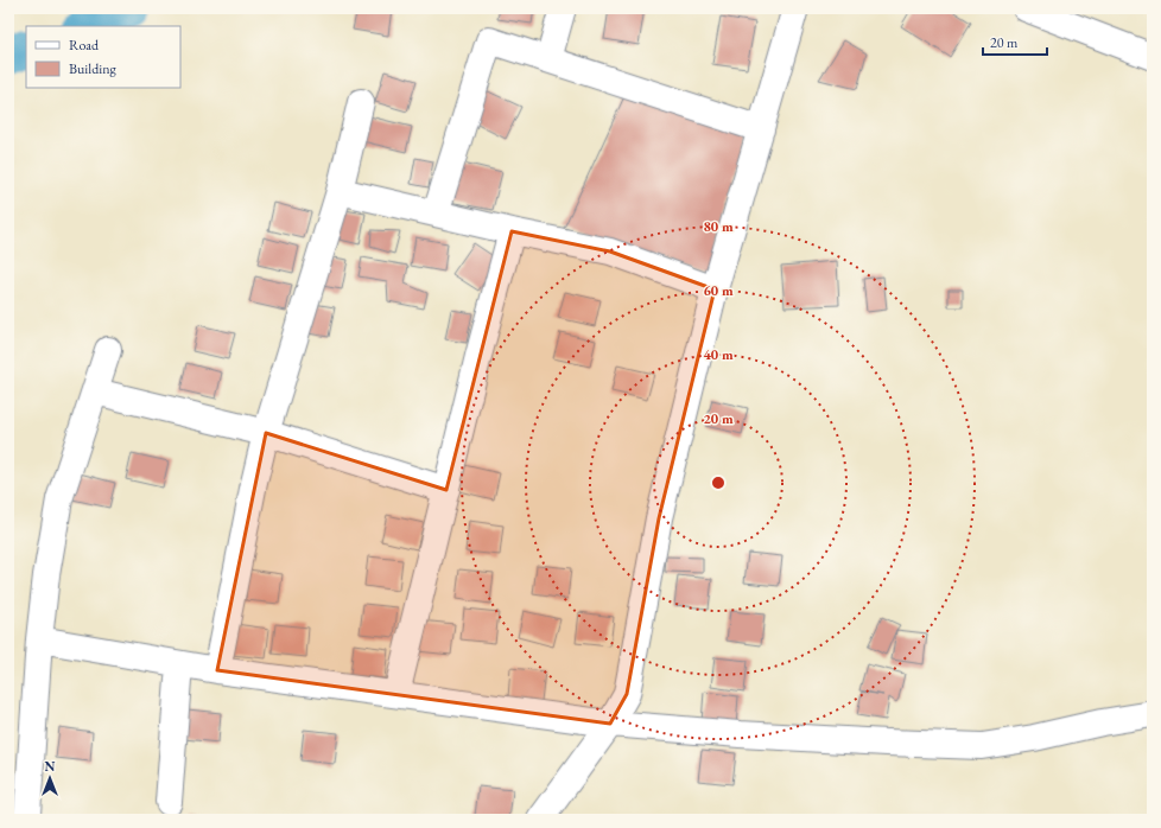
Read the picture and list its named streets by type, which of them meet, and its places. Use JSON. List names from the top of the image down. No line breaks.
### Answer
{"legend":["Road","Building"],"scale_bar":"20 m","north":"top","rings":["80 m","60 m","40 m","20 m"]}
